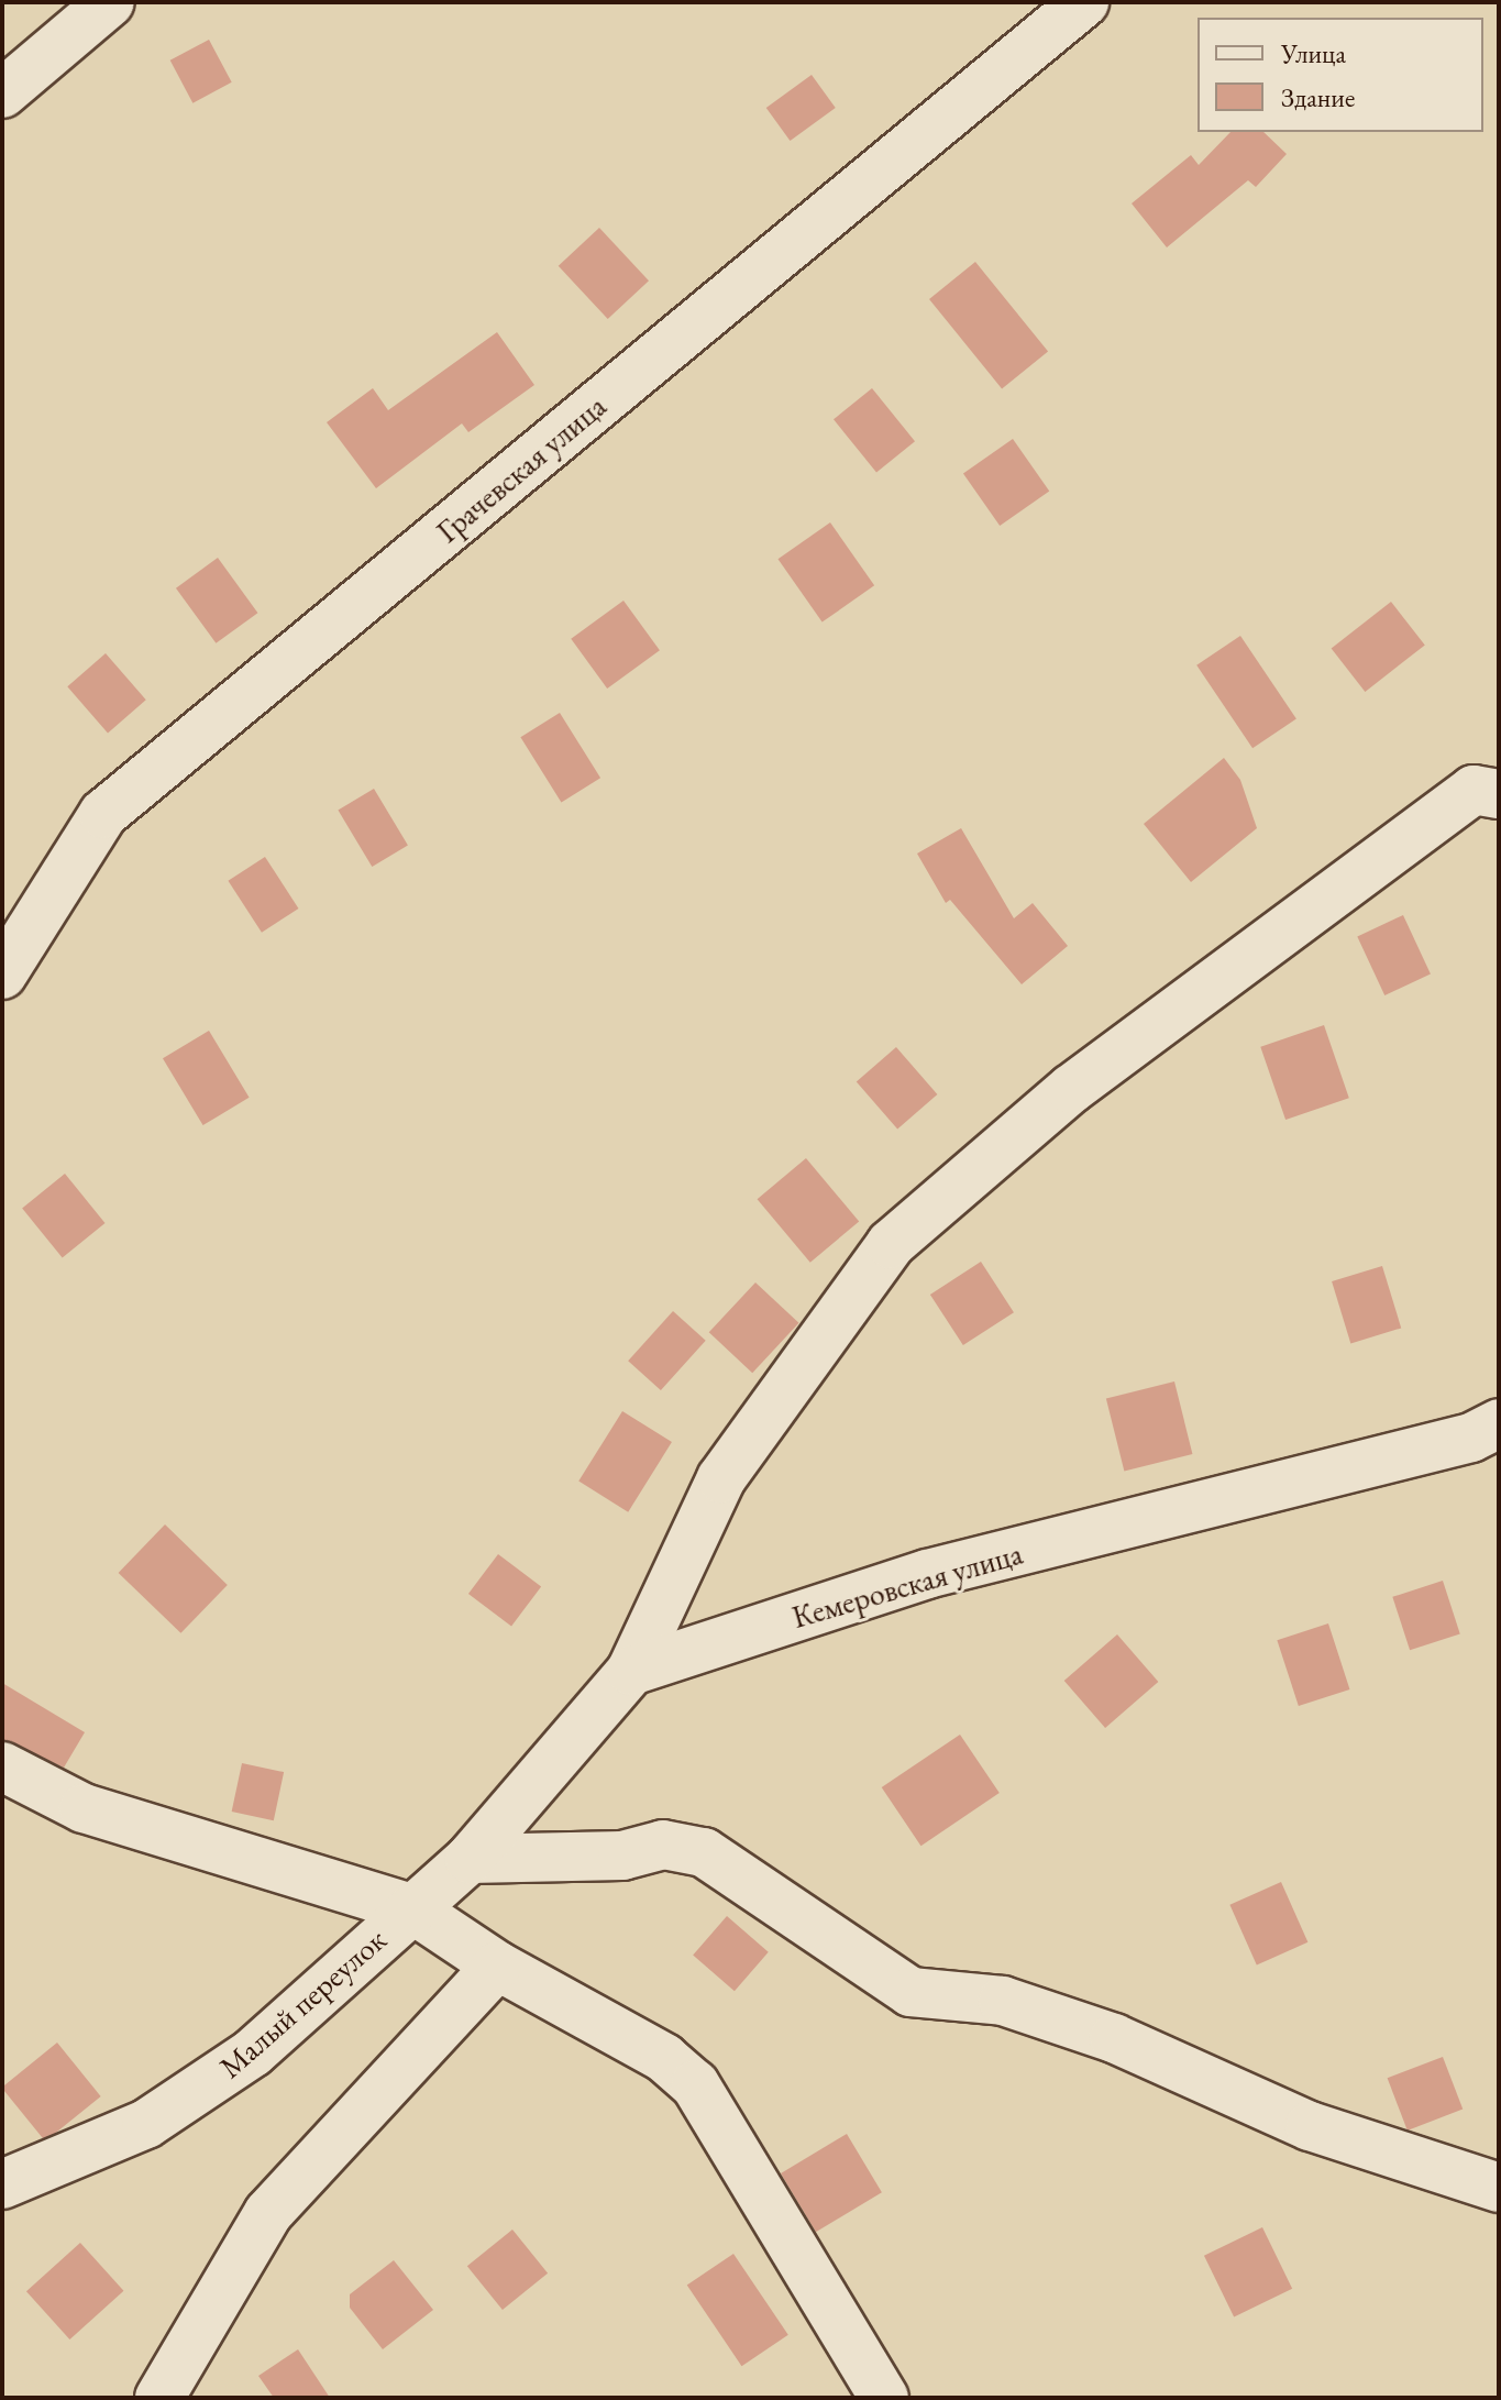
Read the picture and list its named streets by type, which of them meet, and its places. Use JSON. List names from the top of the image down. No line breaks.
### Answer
{"streets":{"street":["Грачевская улица","Кемеровская улица","Малый переулок"]},"legend":["Улица","Здание"]}
